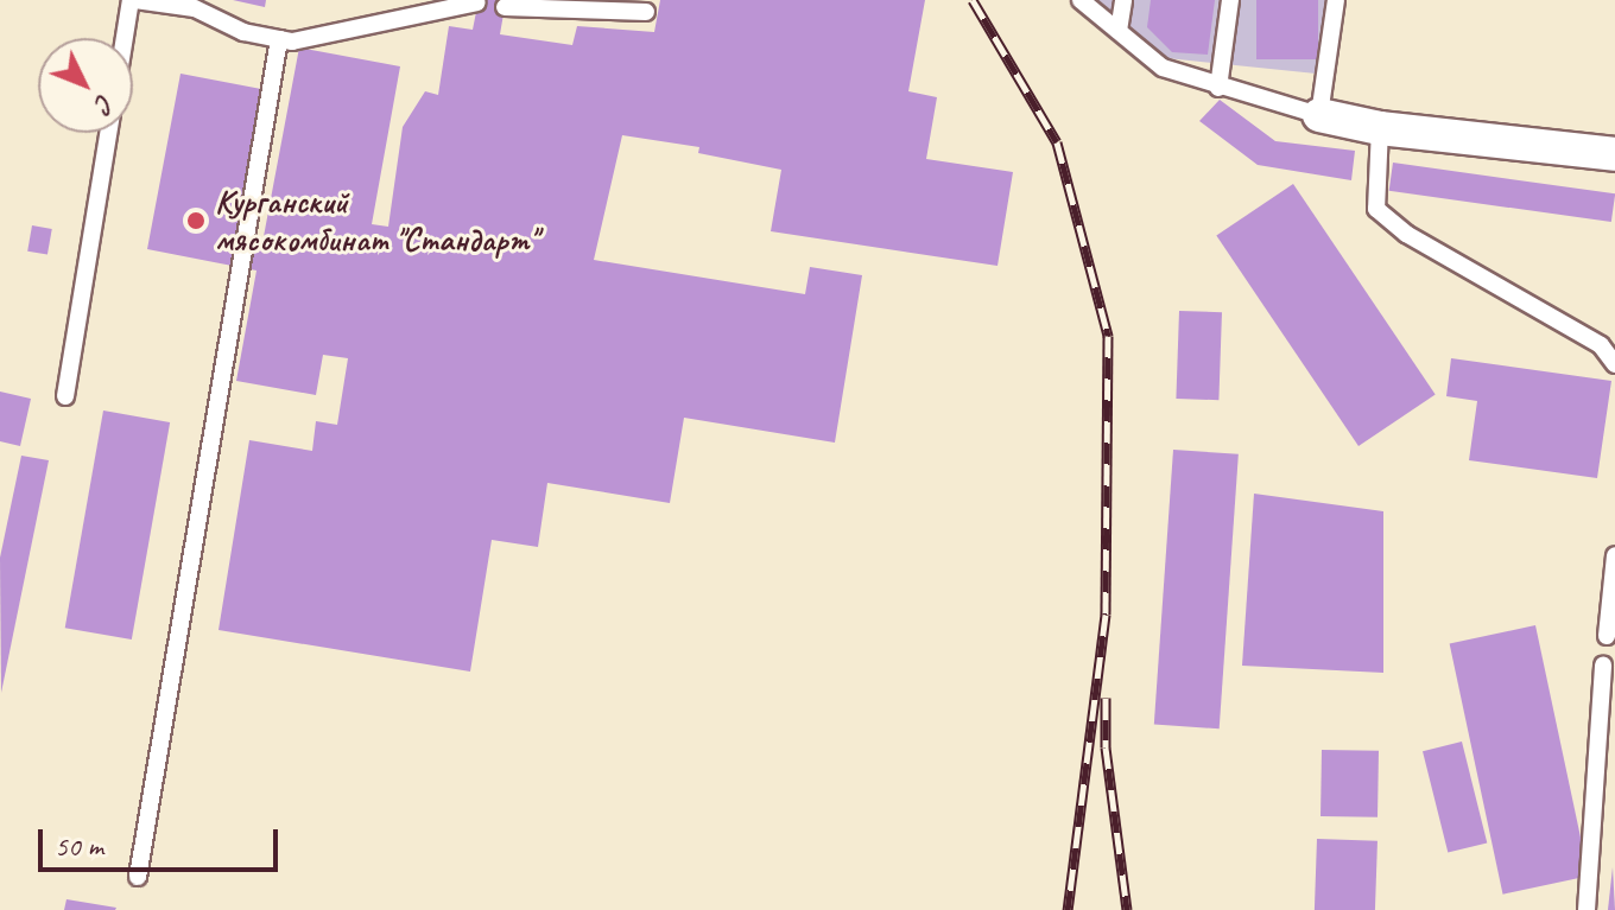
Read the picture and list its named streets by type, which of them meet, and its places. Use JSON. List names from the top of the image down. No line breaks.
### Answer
{"places":["Курганский мясокомбинат \"Стандарт\""],"scale_bar":"50 m","north":"bottom right"}
